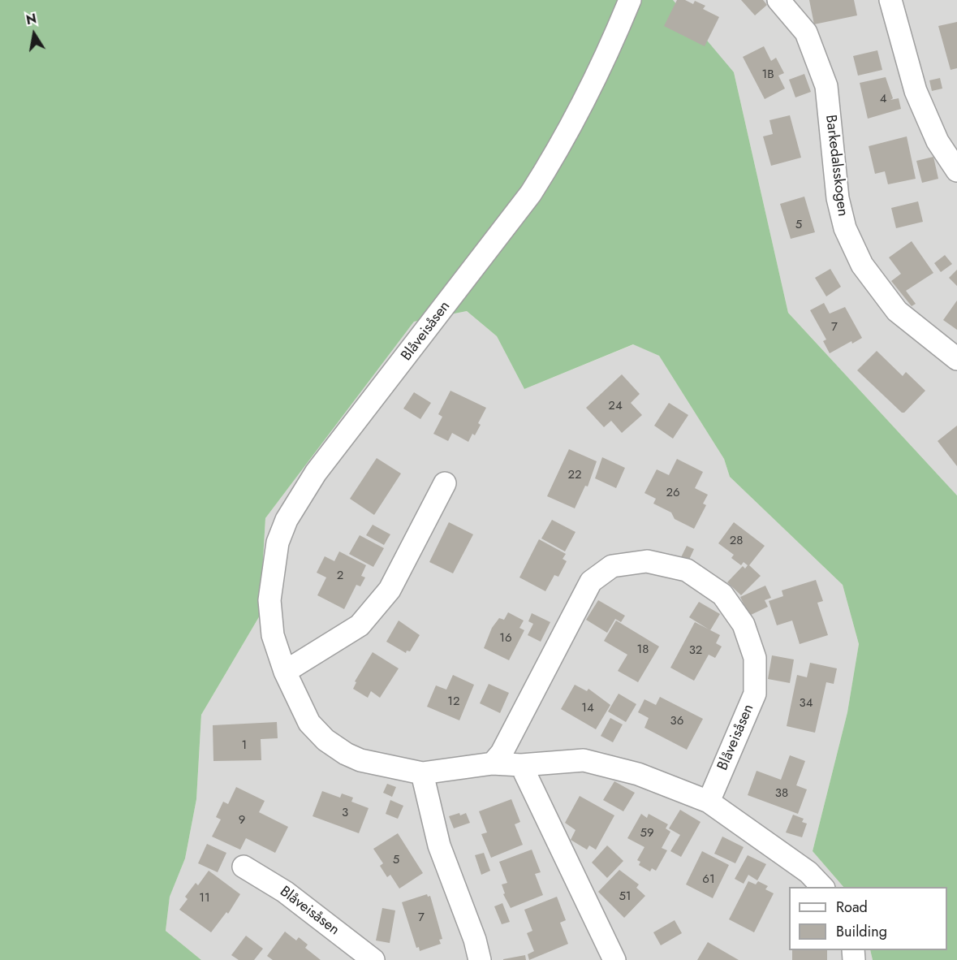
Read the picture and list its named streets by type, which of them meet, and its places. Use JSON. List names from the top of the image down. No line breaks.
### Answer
{"streets":{"street":["Barkedalsskogen","Blåveisåsen"]},"house_numbers":["1B","4","5","7","24","22","26","28","2","16","18","32","12","34","14","36","1","38","3","9","59","5","61","51","11","7"],"legend":["Road","Building"],"north":"top"}
